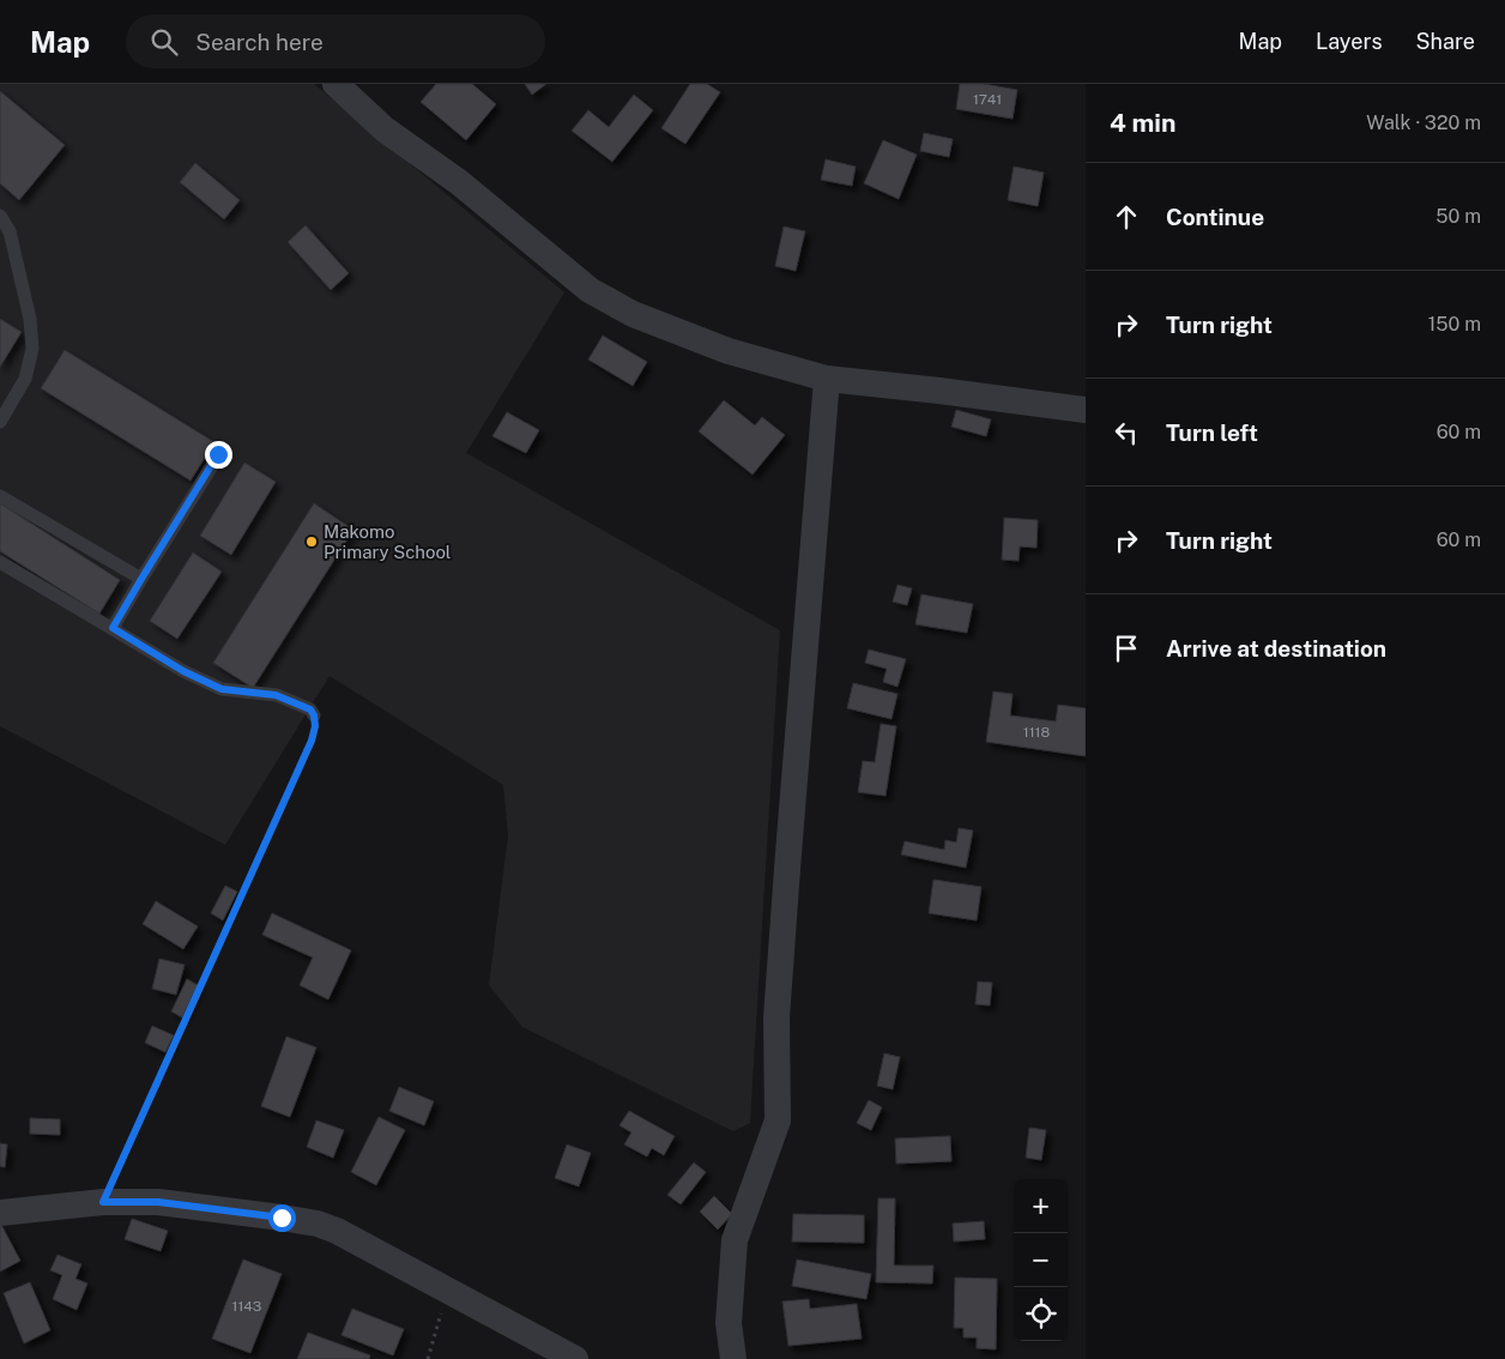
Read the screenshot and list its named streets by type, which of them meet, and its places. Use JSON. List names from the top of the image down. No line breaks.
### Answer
{"places":["Makomo Primary School"],"house_numbers":["1741","1118","1143"],"page":{"header":"Map","search":"Search here","nav":["Map","Layers","Share"],"heading":["4 min","Walk · 320 m"],"list":[["Continue","50 m"],["Turn right","150 m"],["Turn left","60 m"],["Turn right","60 m"],"Arrive at destination"],"map_buttons":["+","−"]}}
